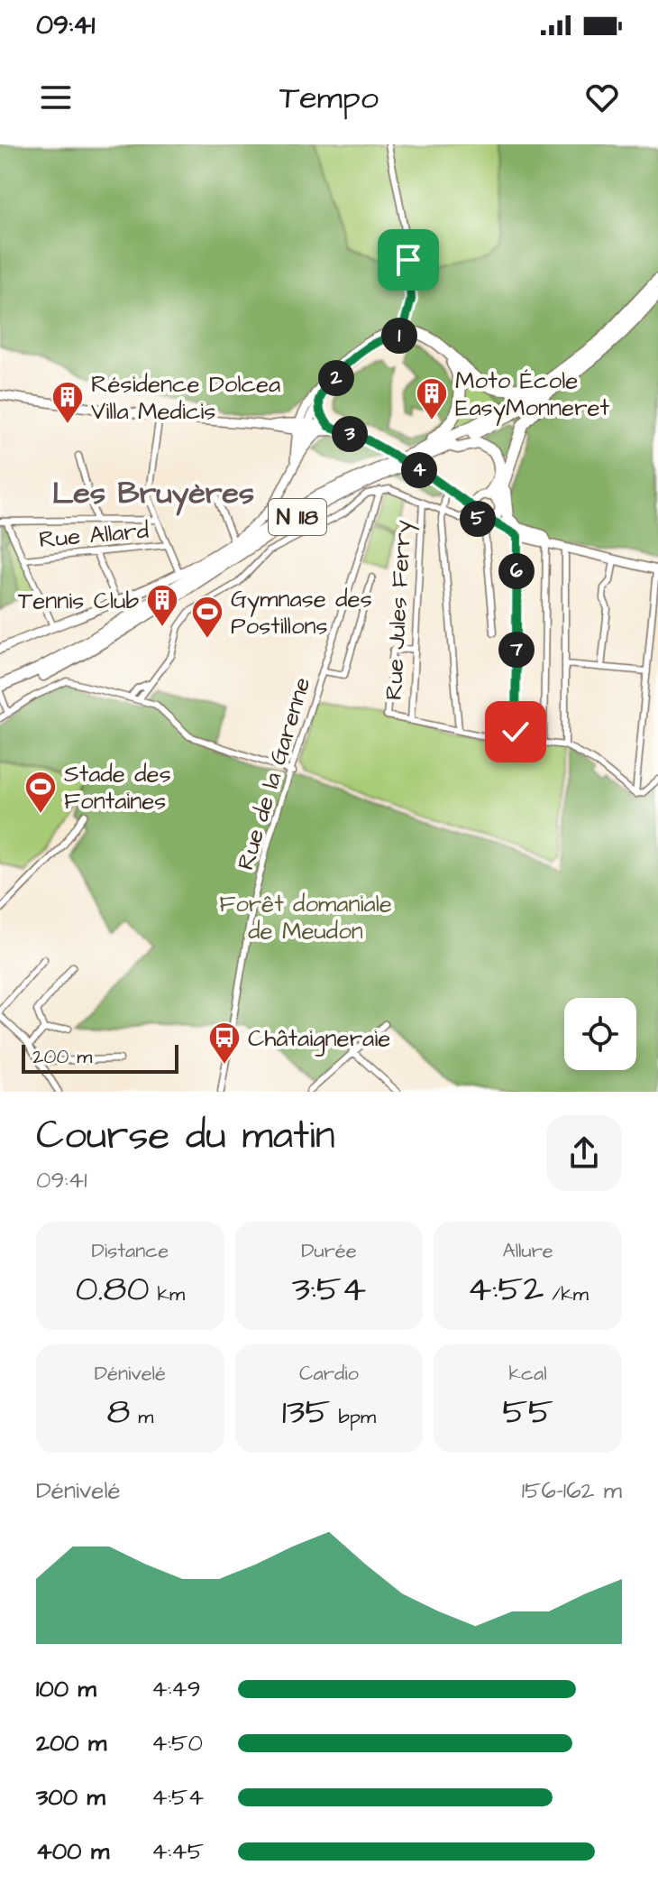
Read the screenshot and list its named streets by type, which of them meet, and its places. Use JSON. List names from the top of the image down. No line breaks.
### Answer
{"streets":{"highway":["N 118"],"street":["Rue Allard","Rue Jules Ferry","Rue de la Garenne"]},"districts":["Les Bruyères"],"parks":["Forêt domaniale de Meudon"],"places":{"building":["Moto École EasyMonneret","Résidence Dolcea Villa Medicis","Tennis Club"],"sports":["Gymnase des Postillons","Stade des Fontaines"],"bus stop":["Châtaigneraie"]},"scale_bar":"200 m","page":{"status":"09:41","header":"Tempo","pins":["1","2","3","4","5","6","7"],"scale":"200 m","heading":["Course du matin","09:41"],"stats":[["Distance","0.80 km"],["Durée","3:54"],["Allure","4:52 /km"],["Dénivelé","8 m"],["Cardio","135 bpm"],["kcal","55"]],"chart":["Dénivelé","156–162 m"],"list":[{"name":"100 m","note":"4:49"},{"name":"200 m","note":"4:50"},{"name":"300 m","note":"4:54"},{"name":"400 m","note":"4:45"}]}}
